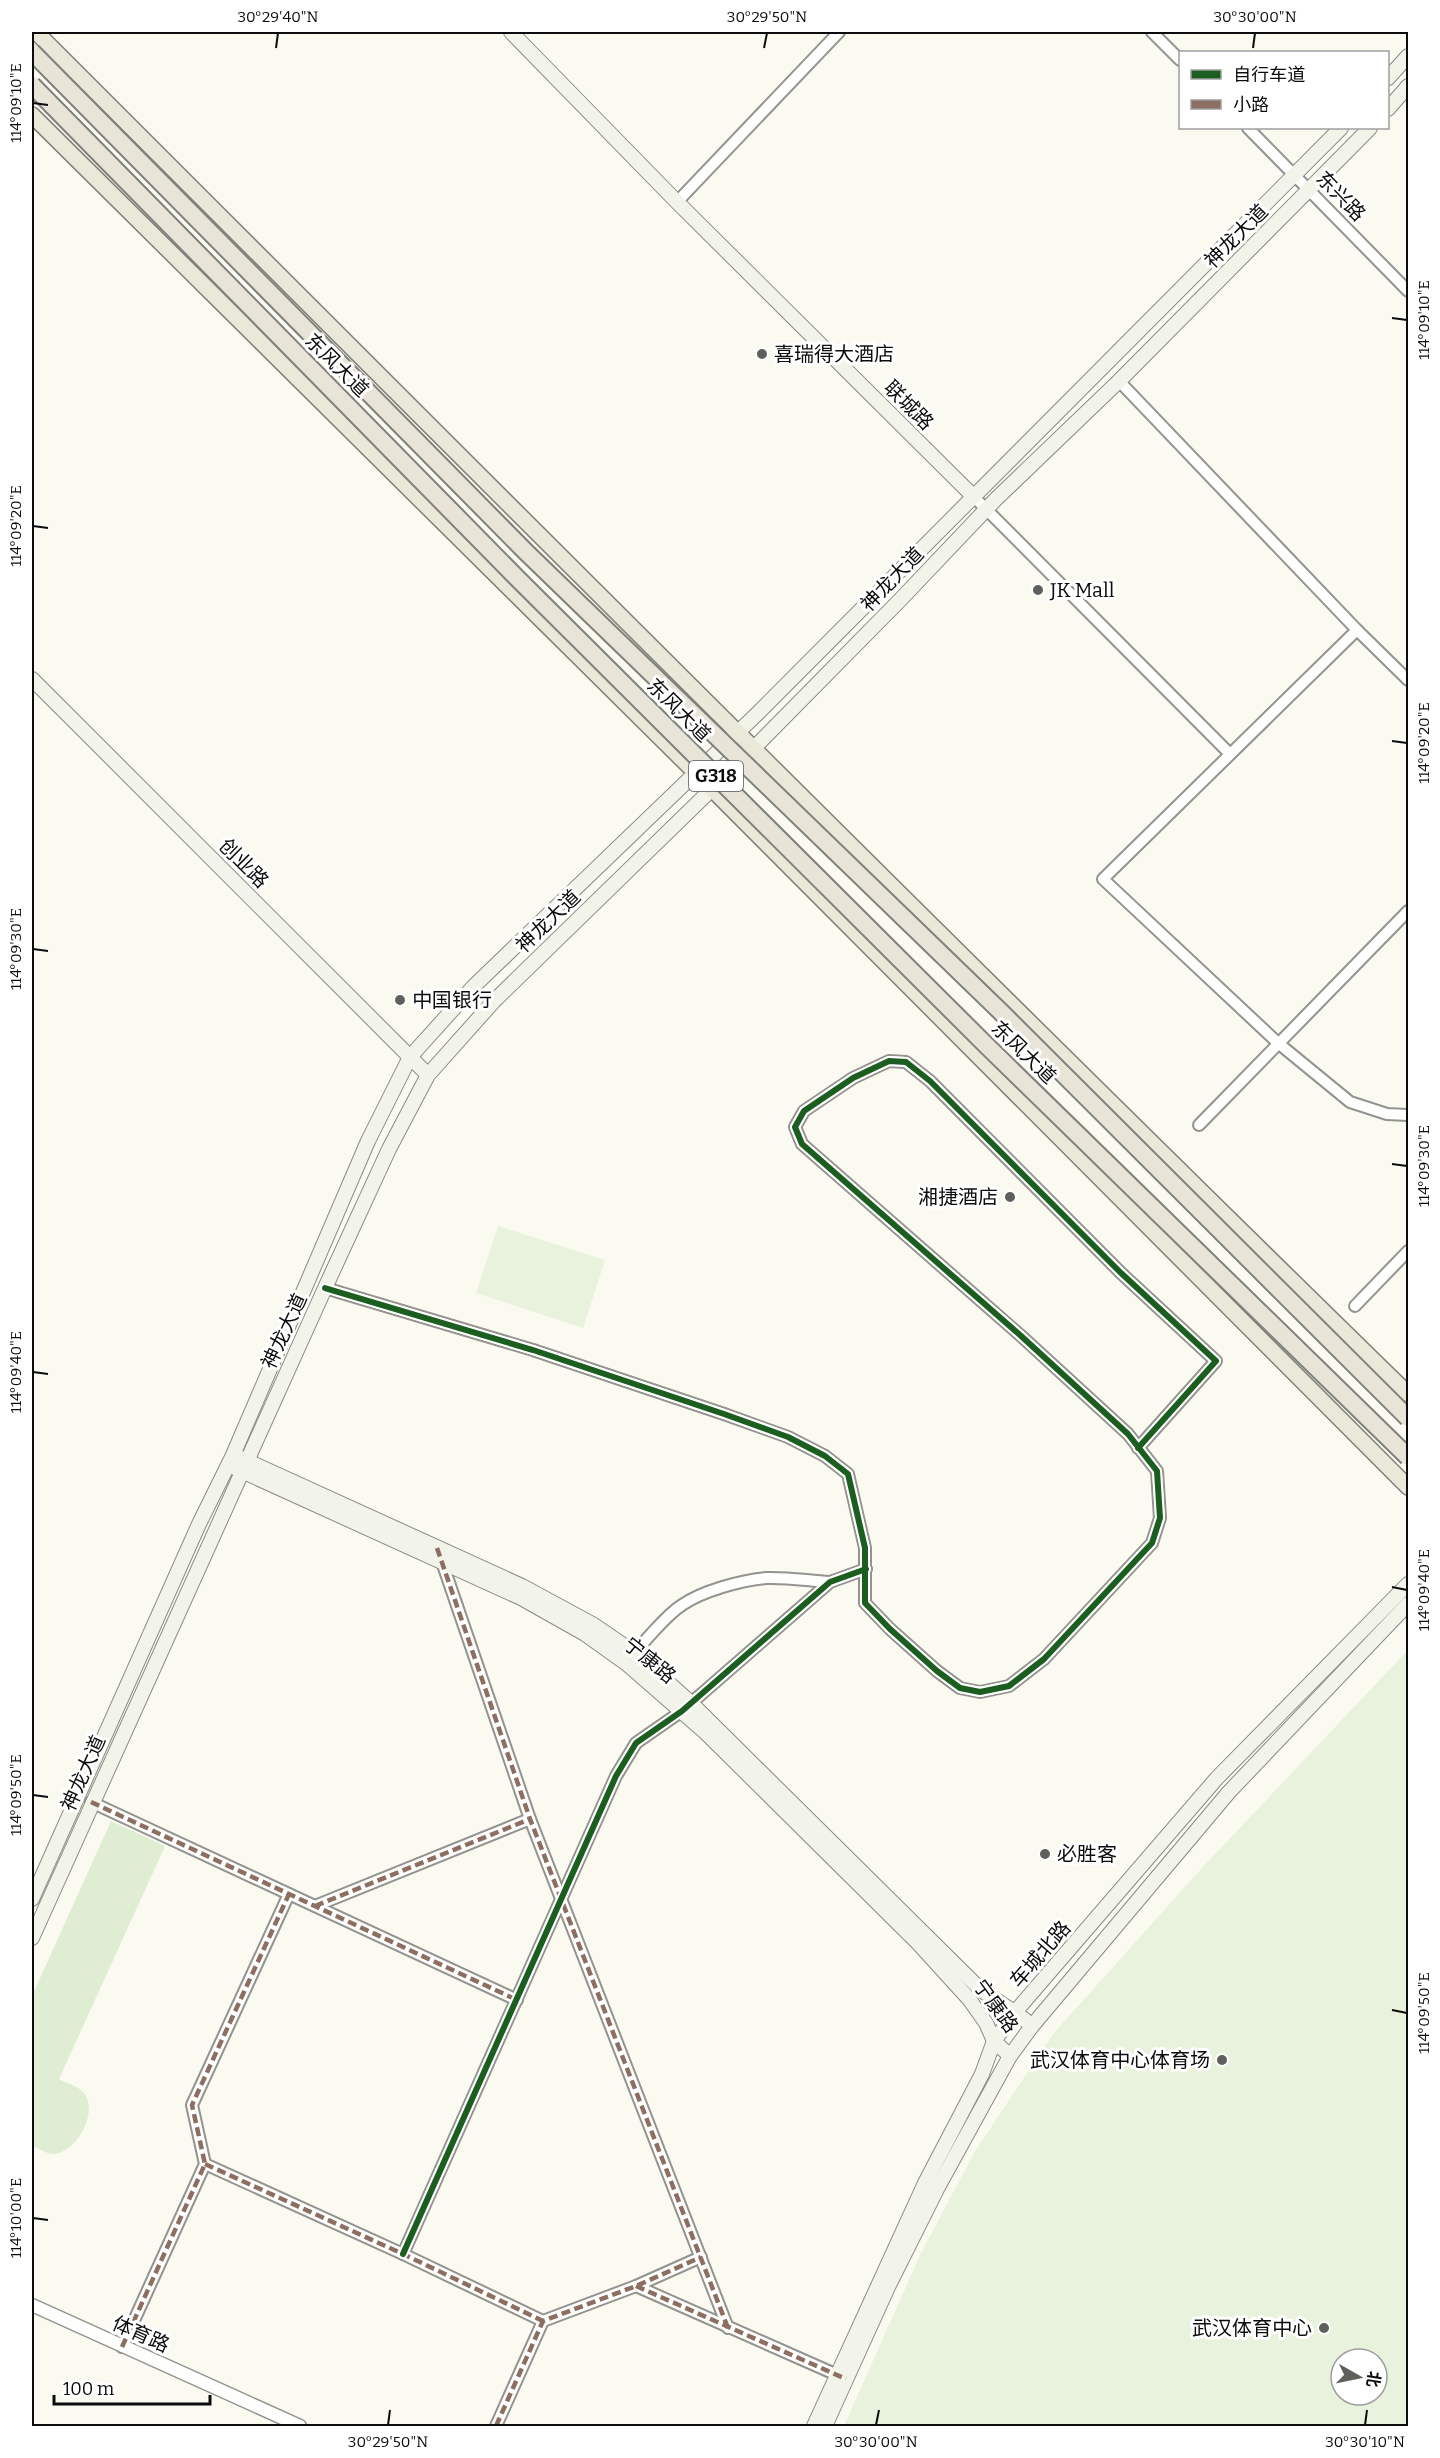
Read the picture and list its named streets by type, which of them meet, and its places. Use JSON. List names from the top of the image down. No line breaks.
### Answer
{"streets":{"highway":["东风大道","G318"],"main road":["神龙大道","联城路","创业路","宁康路","车城北路"],"street":["东兴路","体育路"]},"crossings":[["东兴路","神龙大道"],["神龙大道","联城路"],["神龙大道","创业路"],["神龙大道","宁康路"],["宁康路","车城北路"]],"places":["喜瑞得大酒店","JK Mall","中国银行","湘捷酒店","必胜客","武汉体育中心体育场","武汉体育中心"],"legend":["自行车道","小路"],"scale_bar":"100 m","north":"right","coordinates":["30°29'40\"N","30°29'50\"N","30°30'00\"N","114°09'10\"E","114°09'20\"E","114°09'30\"E","114°09'40\"E","114°09'50\"E","114°10'00\"E","30°30'10\"N"]}
